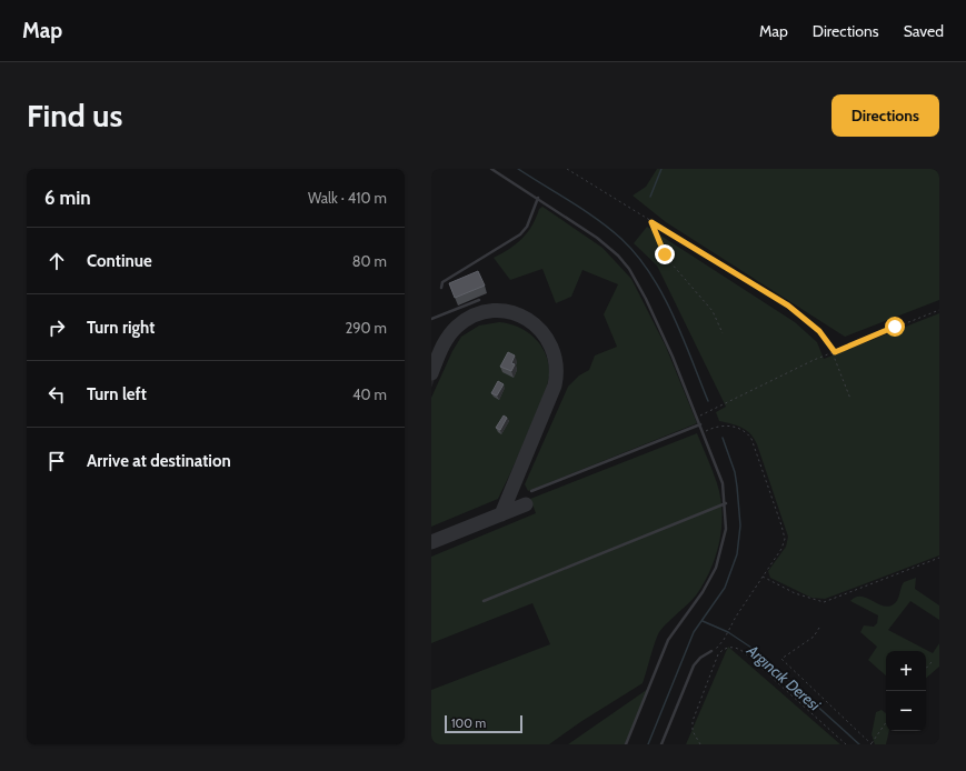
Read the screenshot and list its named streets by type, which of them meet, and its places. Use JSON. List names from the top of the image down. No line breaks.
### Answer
{"water":["Argıncık Deresi"],"scale_bar":"100 m","page":{"header":"Map","nav":["Map","Directions","Saved"],"buttons":"Directions","title":"Find us","heading":["6 min","Walk · 410 m"],"list":[["Continue","80 m"],["Turn right","290 m"],["Turn left","40 m"],"Arrive at destination"],"map_buttons":["+","−"],"scale":"100 m"}}
